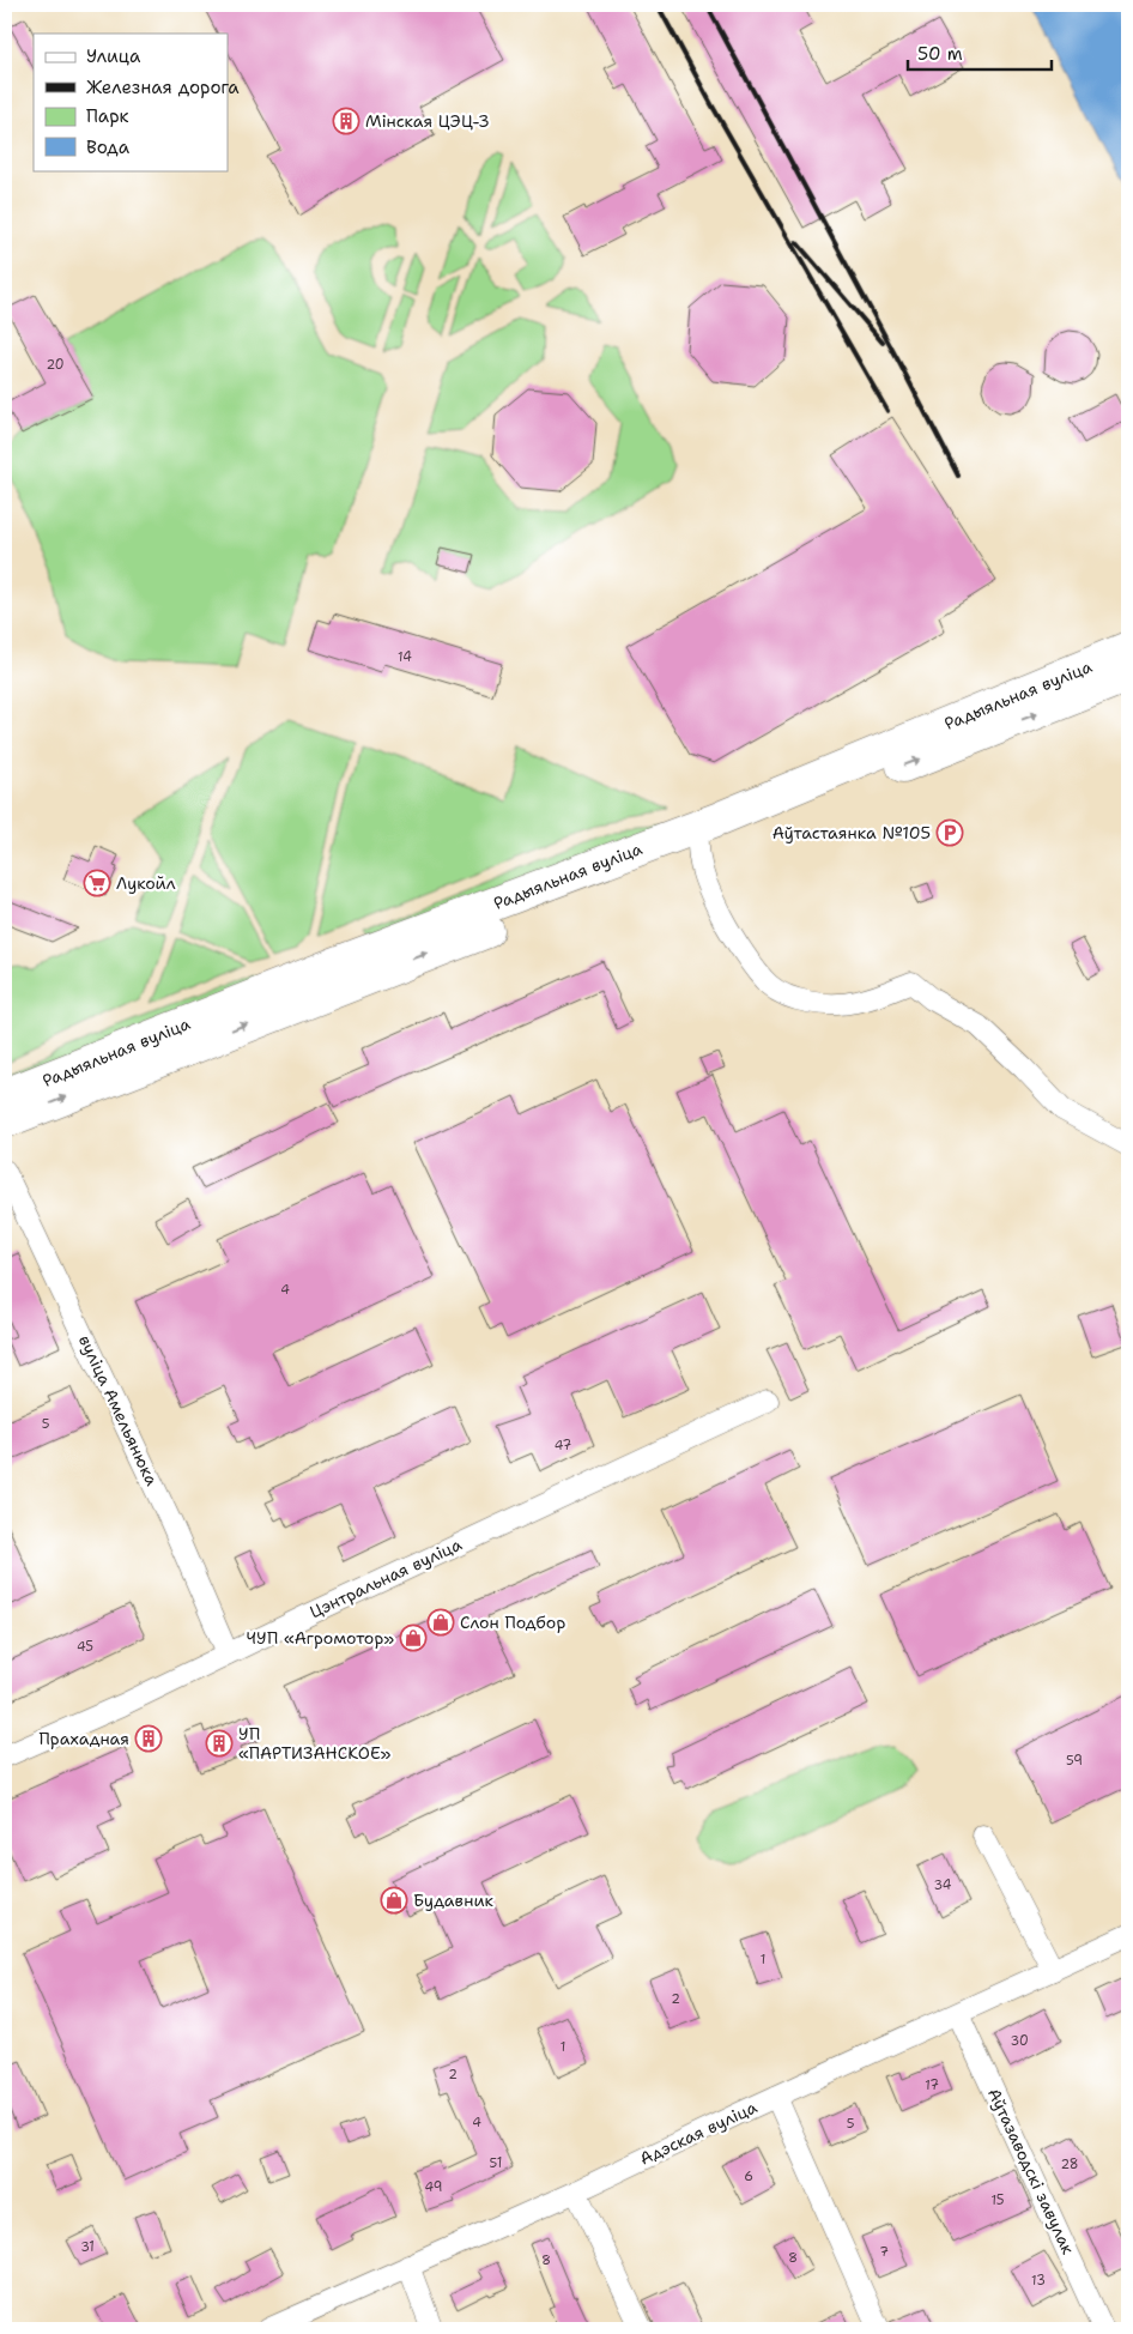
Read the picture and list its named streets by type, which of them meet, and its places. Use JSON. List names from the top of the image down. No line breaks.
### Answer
{"streets":{"main road":["Радыяльная вуліца"],"street":["вуліца Амельянюка","Цэнтральная вуліца","Адэская вуліца","Аўтазаводскі завулак"]},"crossings":[["вуліца Амельянюка","Цэнтральная вуліца"],["Адэская вуліца","Аўтазаводскі завулак"]],"places":{"building":["Мінская ЦЭЦ-3","Прахадная","УП «ПАРТИЗАНСКОЕ»"],"parking":["Аўтастаянка №105"],"supermarket":["Лукойл"],"shop":["Слон Подбор","ЧУП «Агромотор»","Будавник"]},"house_numbers":["20","14","4","5","47","45","59","34","1","2","30","1","2","17","4","5","51","28","6","49","15","31","7","8","8","13"],"legend":["Улица","Железная дорога","Парк","Вода"],"scale_bar":"50 m"}
